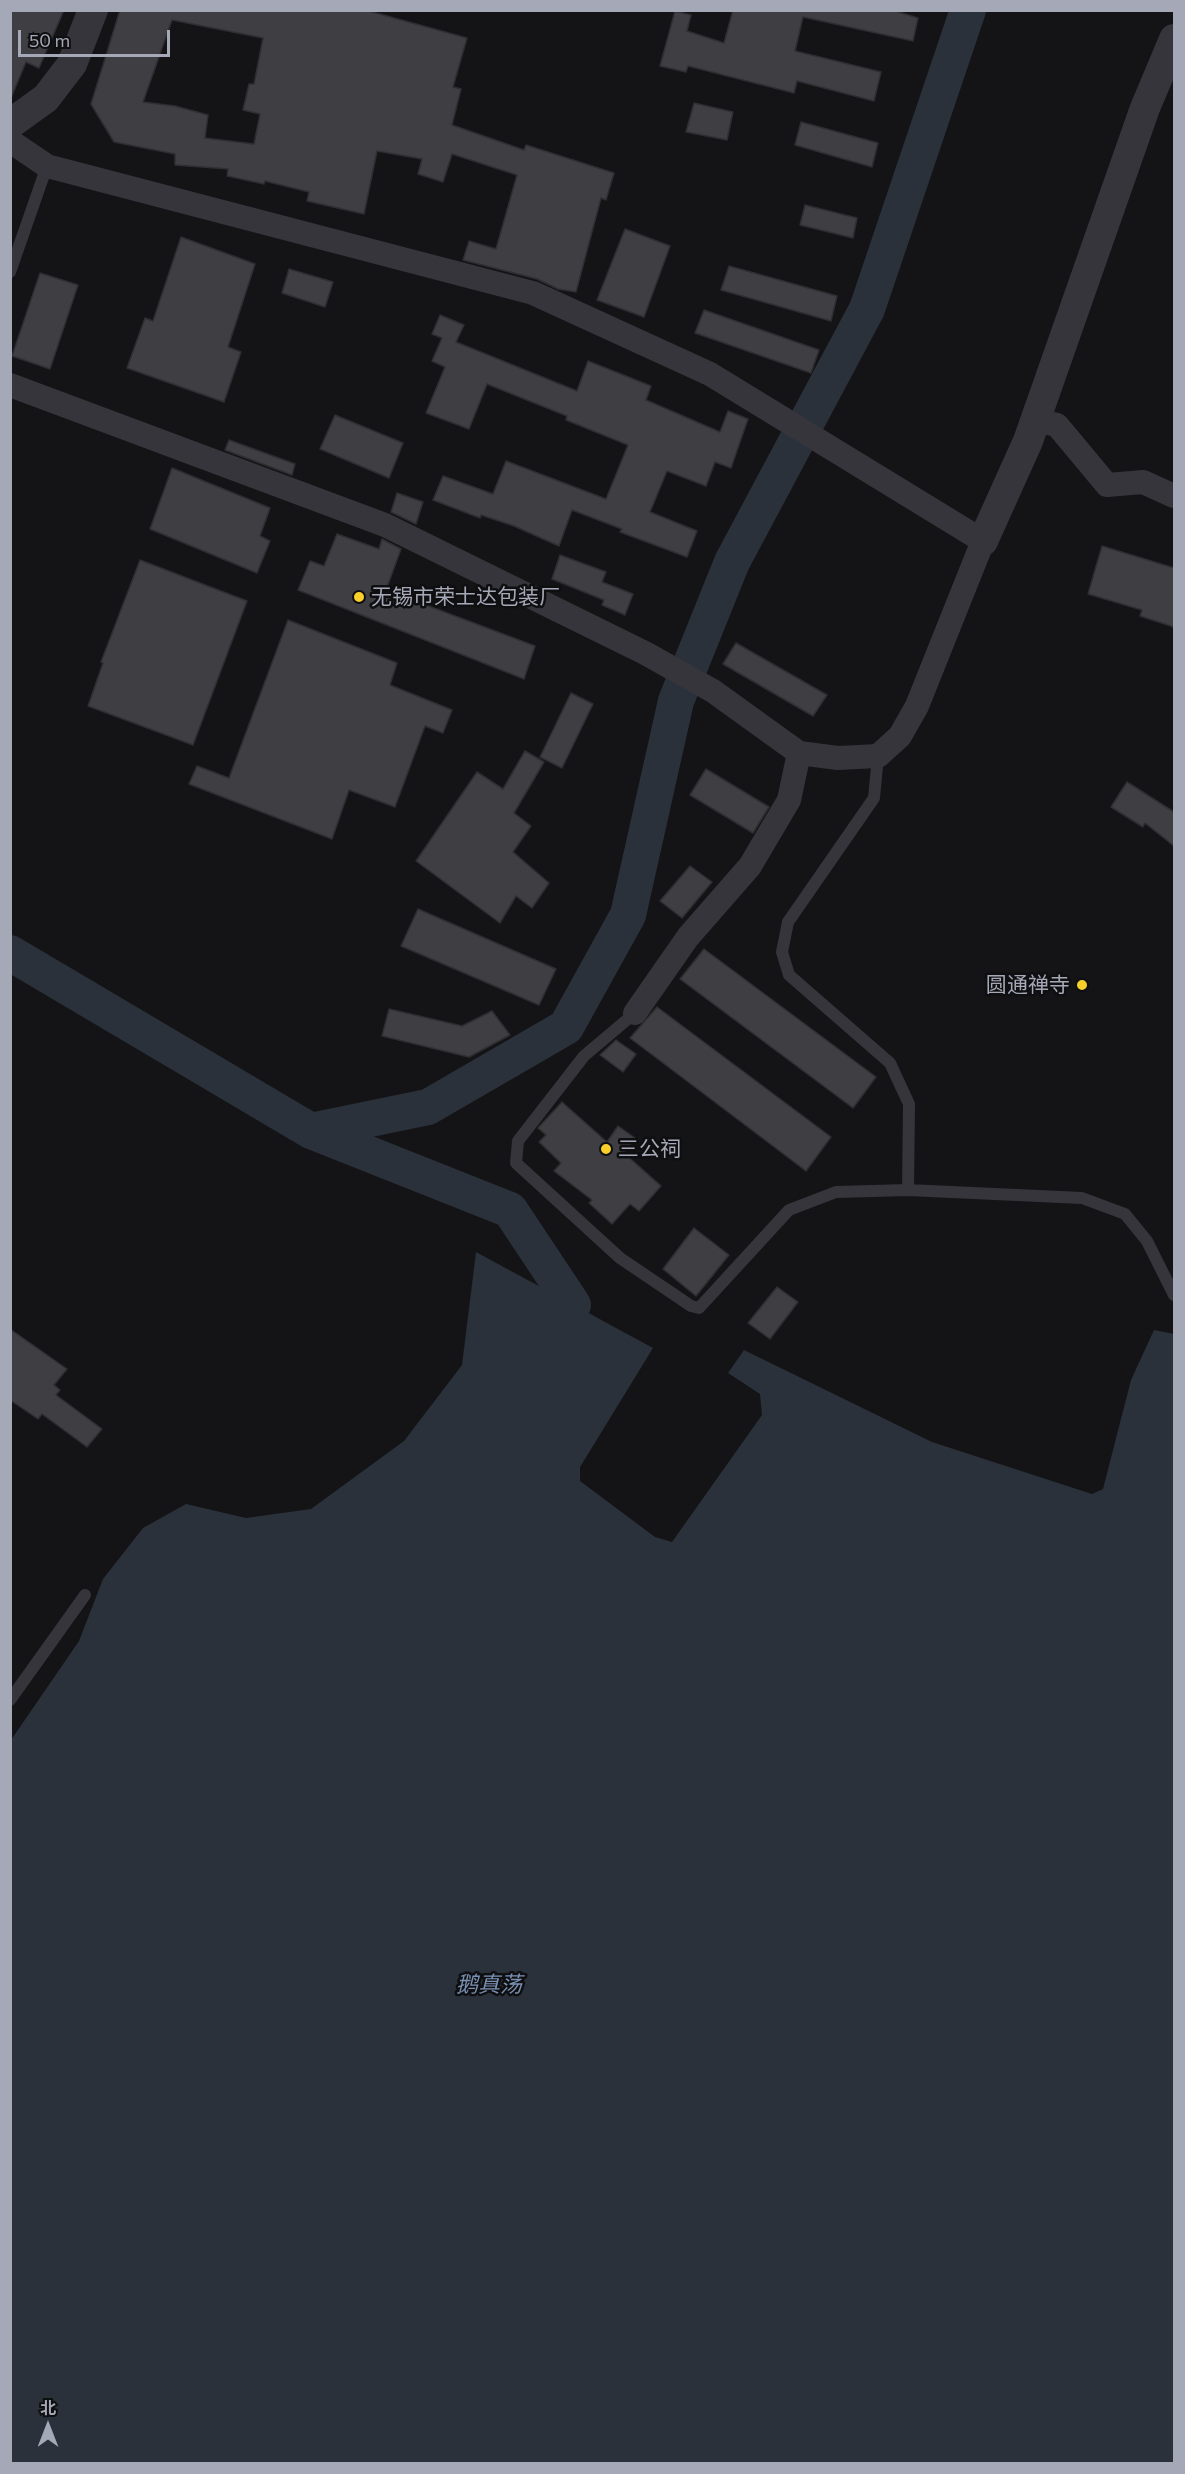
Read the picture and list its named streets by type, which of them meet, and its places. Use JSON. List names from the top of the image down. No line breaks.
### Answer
{"water":["鹅真荡"],"places":["无锡市荣士达包装厂","圆通禅寺","三公祠"],"scale_bar":"50 m","north":"top"}
